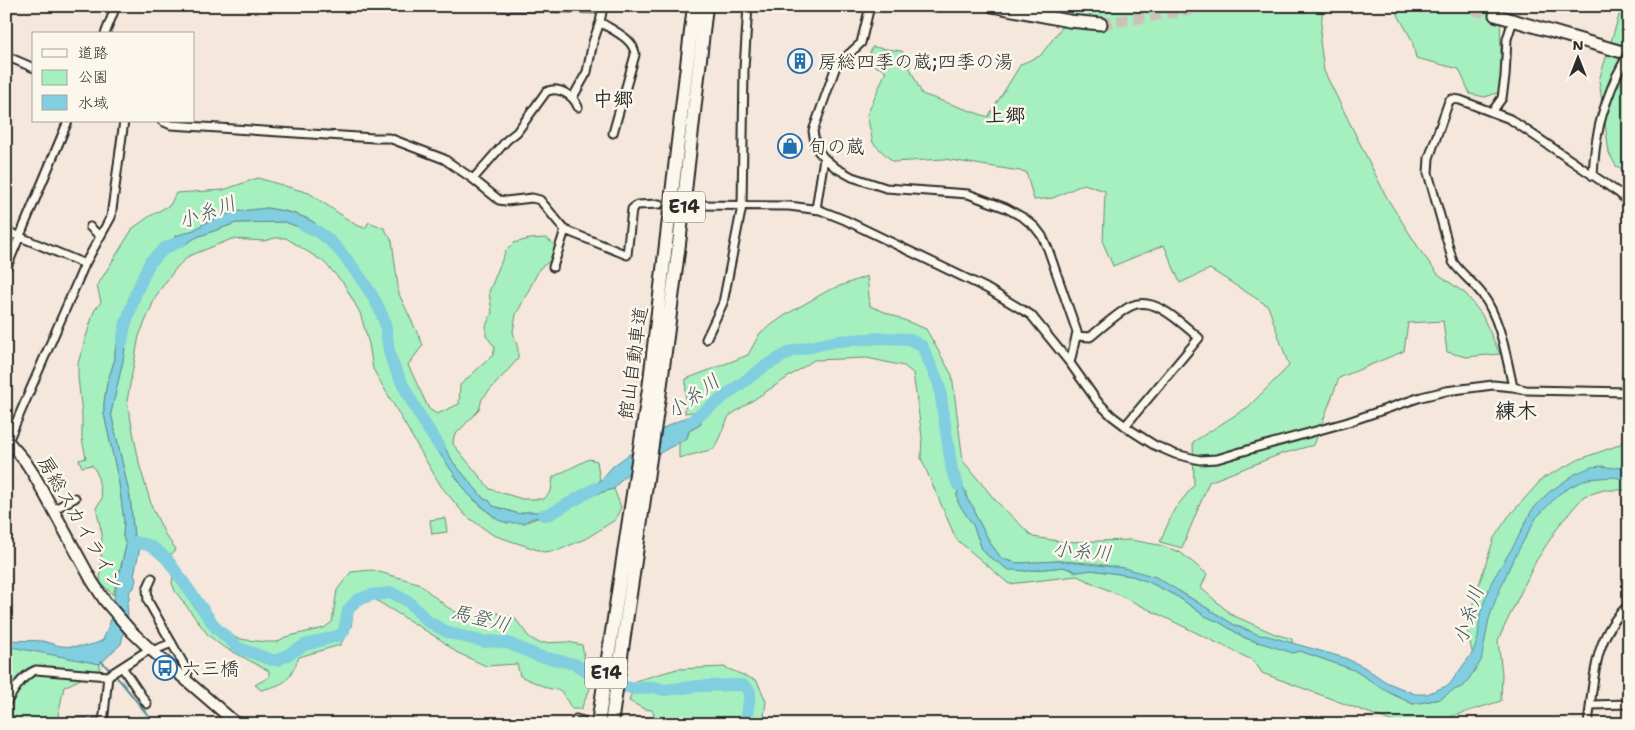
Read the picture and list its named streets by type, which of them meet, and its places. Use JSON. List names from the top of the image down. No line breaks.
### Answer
{"streets":{"highway":["E14","館山自動車道"],"main road":["房総スカイライン"]},"districts":["中郷","上郷","練木"],"water":["小糸川","馬登川"],"places":{"building":["房総四季の蔵;四季の湯"],"shop":["旬の蔵"],"bus stop":["六三橋"]},"legend":["道路","公園","水域"],"north":"top"}
